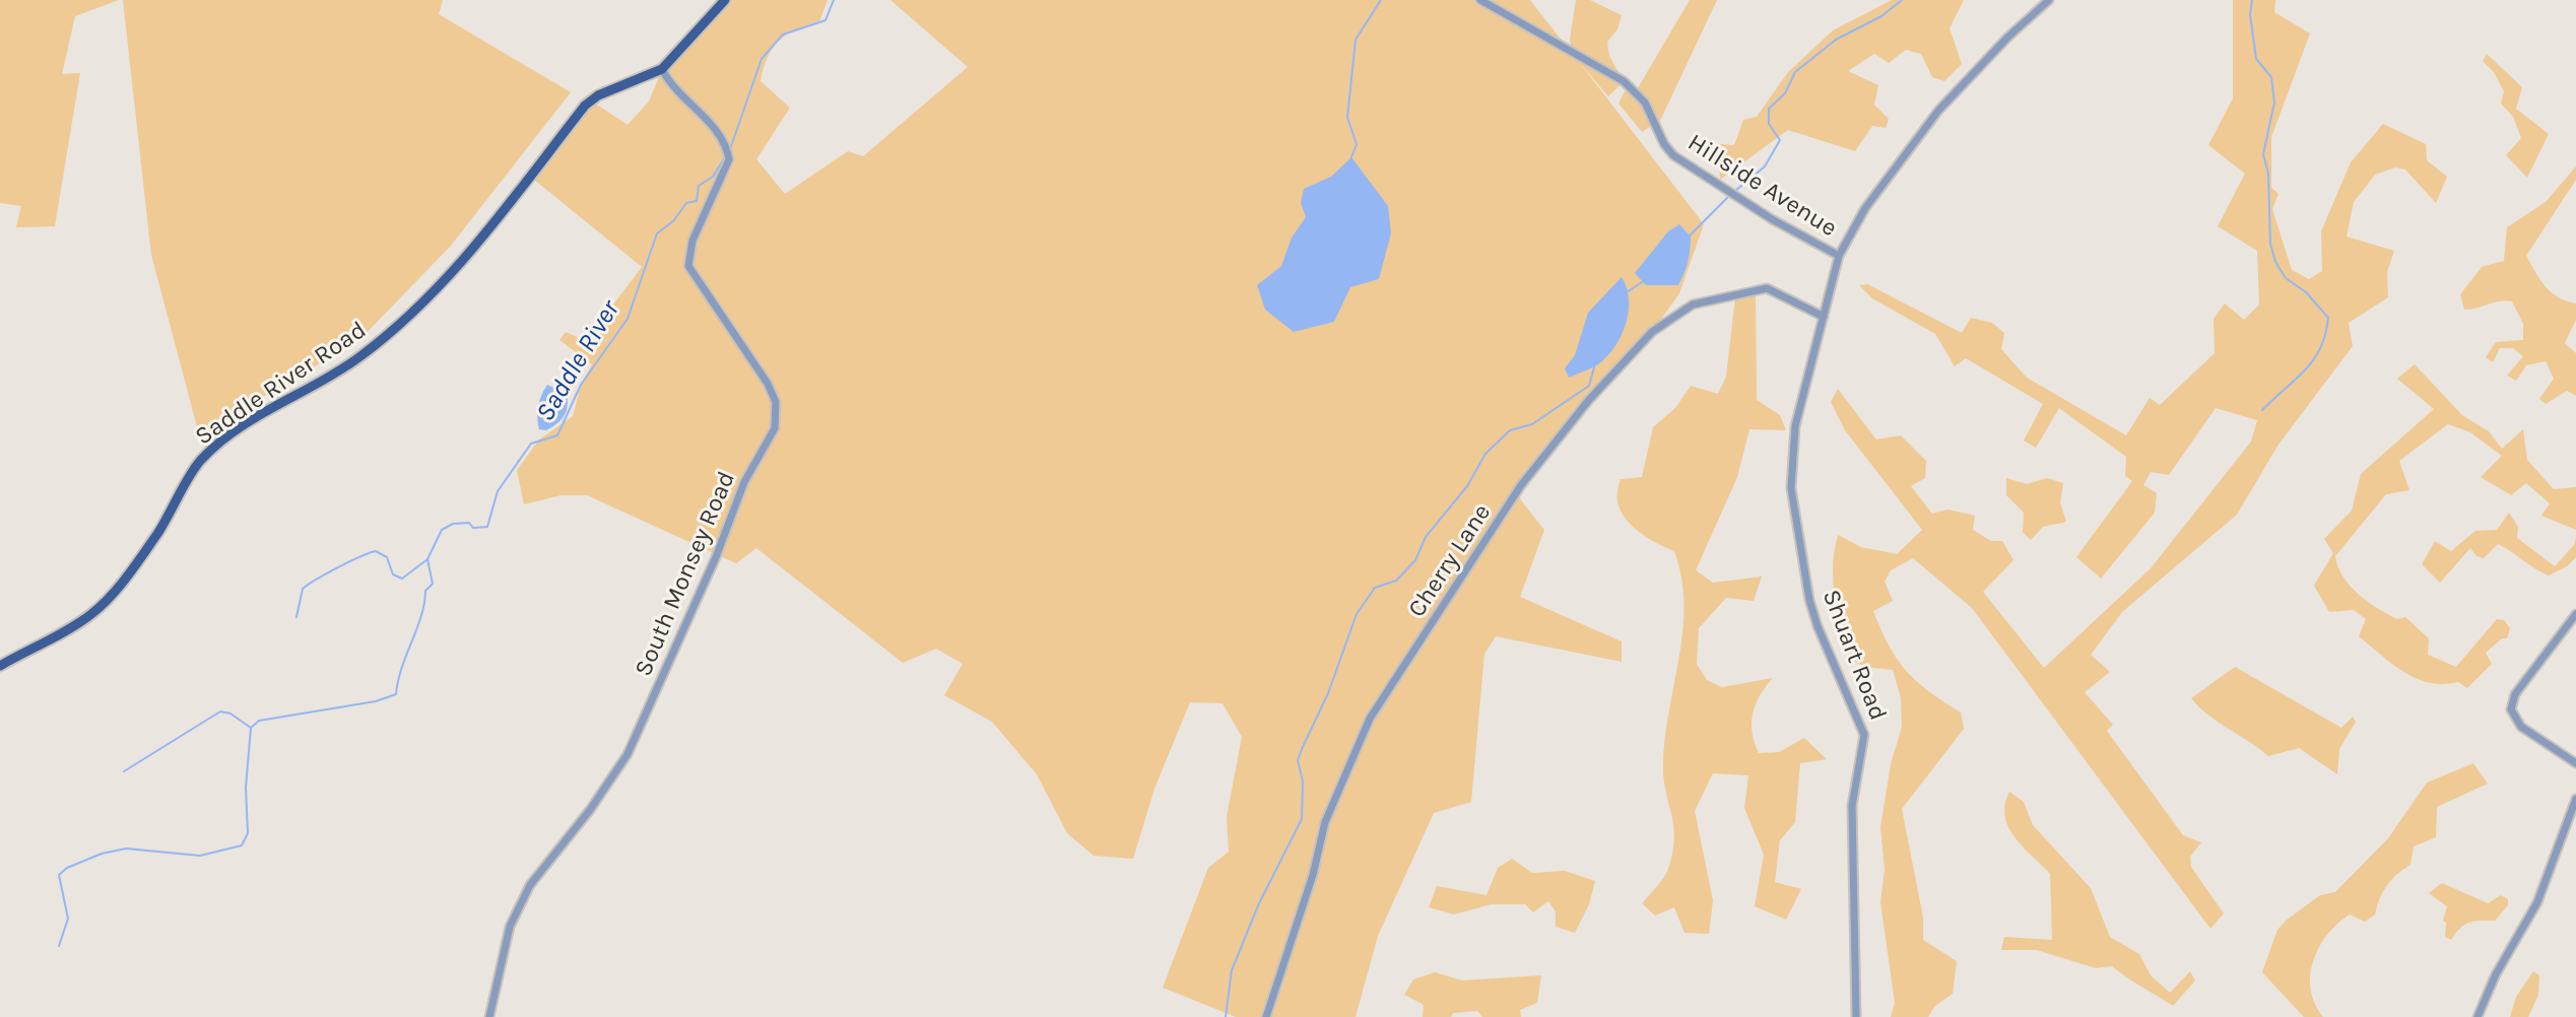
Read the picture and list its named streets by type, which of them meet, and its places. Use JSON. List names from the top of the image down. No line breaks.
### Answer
{"streets":{"main road":["Saddle River Road"],"street":["Hillside Avenue","Cherry Lane","South Monsey Road","Shuart Road"]},"crossings":[["Hillside Avenue","Shuart Road"],["Saddle River Road","South Monsey Road"],["Cherry Lane","Shuart Road"]],"water":["Saddle River"]}
